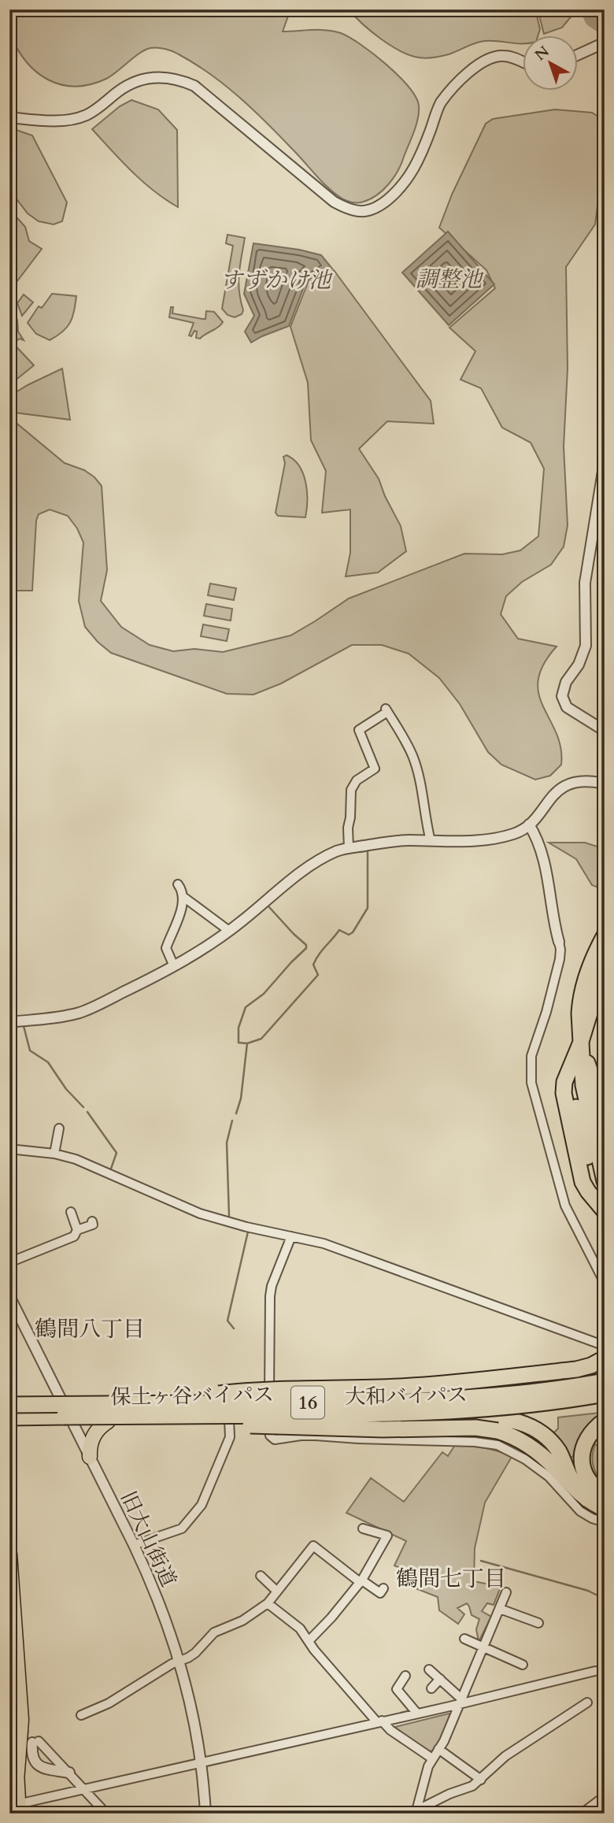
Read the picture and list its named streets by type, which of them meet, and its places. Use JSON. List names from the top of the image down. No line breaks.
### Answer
{"streets":{"highway":["保土ヶ谷バイパス","大和バイパス","16"],"street":["旧大山街道"]},"crossings":[["保土ヶ谷バイパス","大和バイパス"],["保土ヶ谷バイパス","16"],["保土ヶ谷バイパス","旧大山街道"],["大和バイパス","旧大山街道"],["16","旧大山街道"]],"districts":["鶴間八丁目","鶴間七丁目"],"water":["調整池","すずかけ池"],"north":"top left"}
